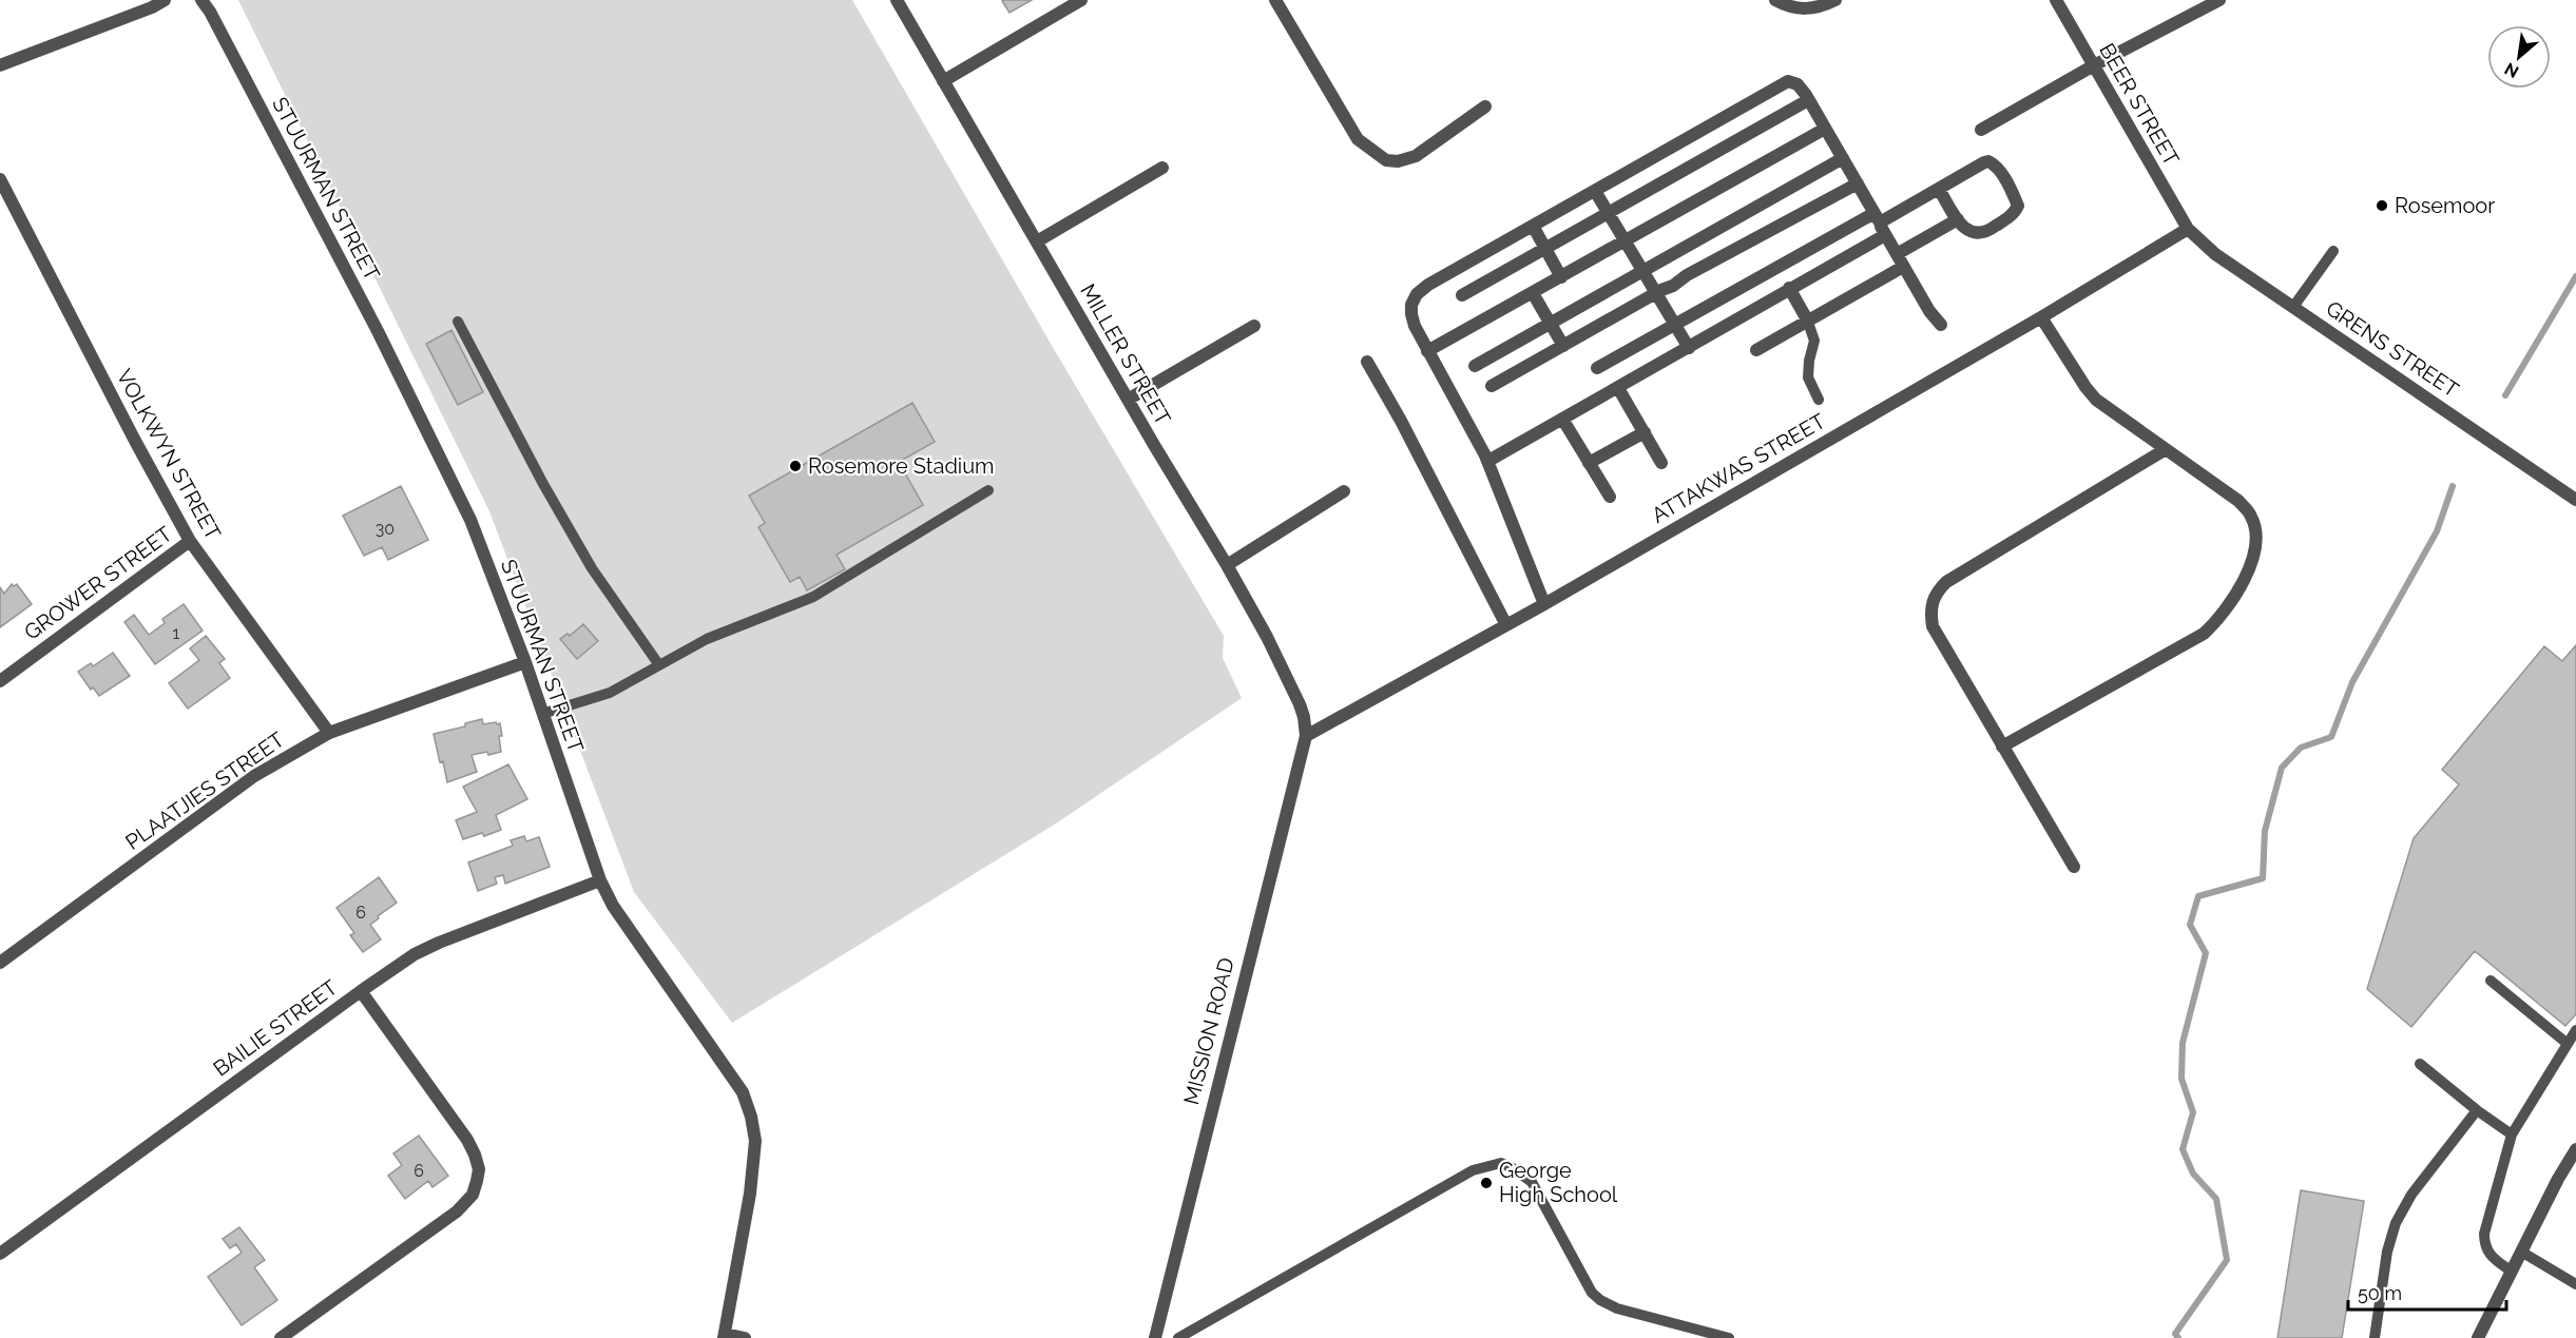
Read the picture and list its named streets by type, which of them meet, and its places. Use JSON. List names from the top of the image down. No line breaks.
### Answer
{"streets":{"street":["BEER STREET","STUURMAN STREET","GRENS STREET","MILLER STREET","VOLKWYN STREET","ATTAKWAS STREET","GROWER STREET","PLAATJIES STREET","BAILIE STREET","MISSION ROAD"]},"crossings":[["BEER STREET","GRENS STREET"],["BEER STREET","ATTAKWAS STREET"],["STUURMAN STREET","PLAATJIES STREET"],["STUURMAN STREET","BAILIE STREET"],["GRENS STREET","ATTAKWAS STREET"],["MILLER STREET","ATTAKWAS STREET"],["MILLER STREET","MISSION ROAD"],["VOLKWYN STREET","GROWER STREET"],["VOLKWYN STREET","PLAATJIES STREET"],["ATTAKWAS STREET","MISSION ROAD"]],"places":["Rosemoor","Rosemore Stadium","George High School"],"house_numbers":["30","1","6","6"],"scale_bar":"50 m","north":"bottom left"}
